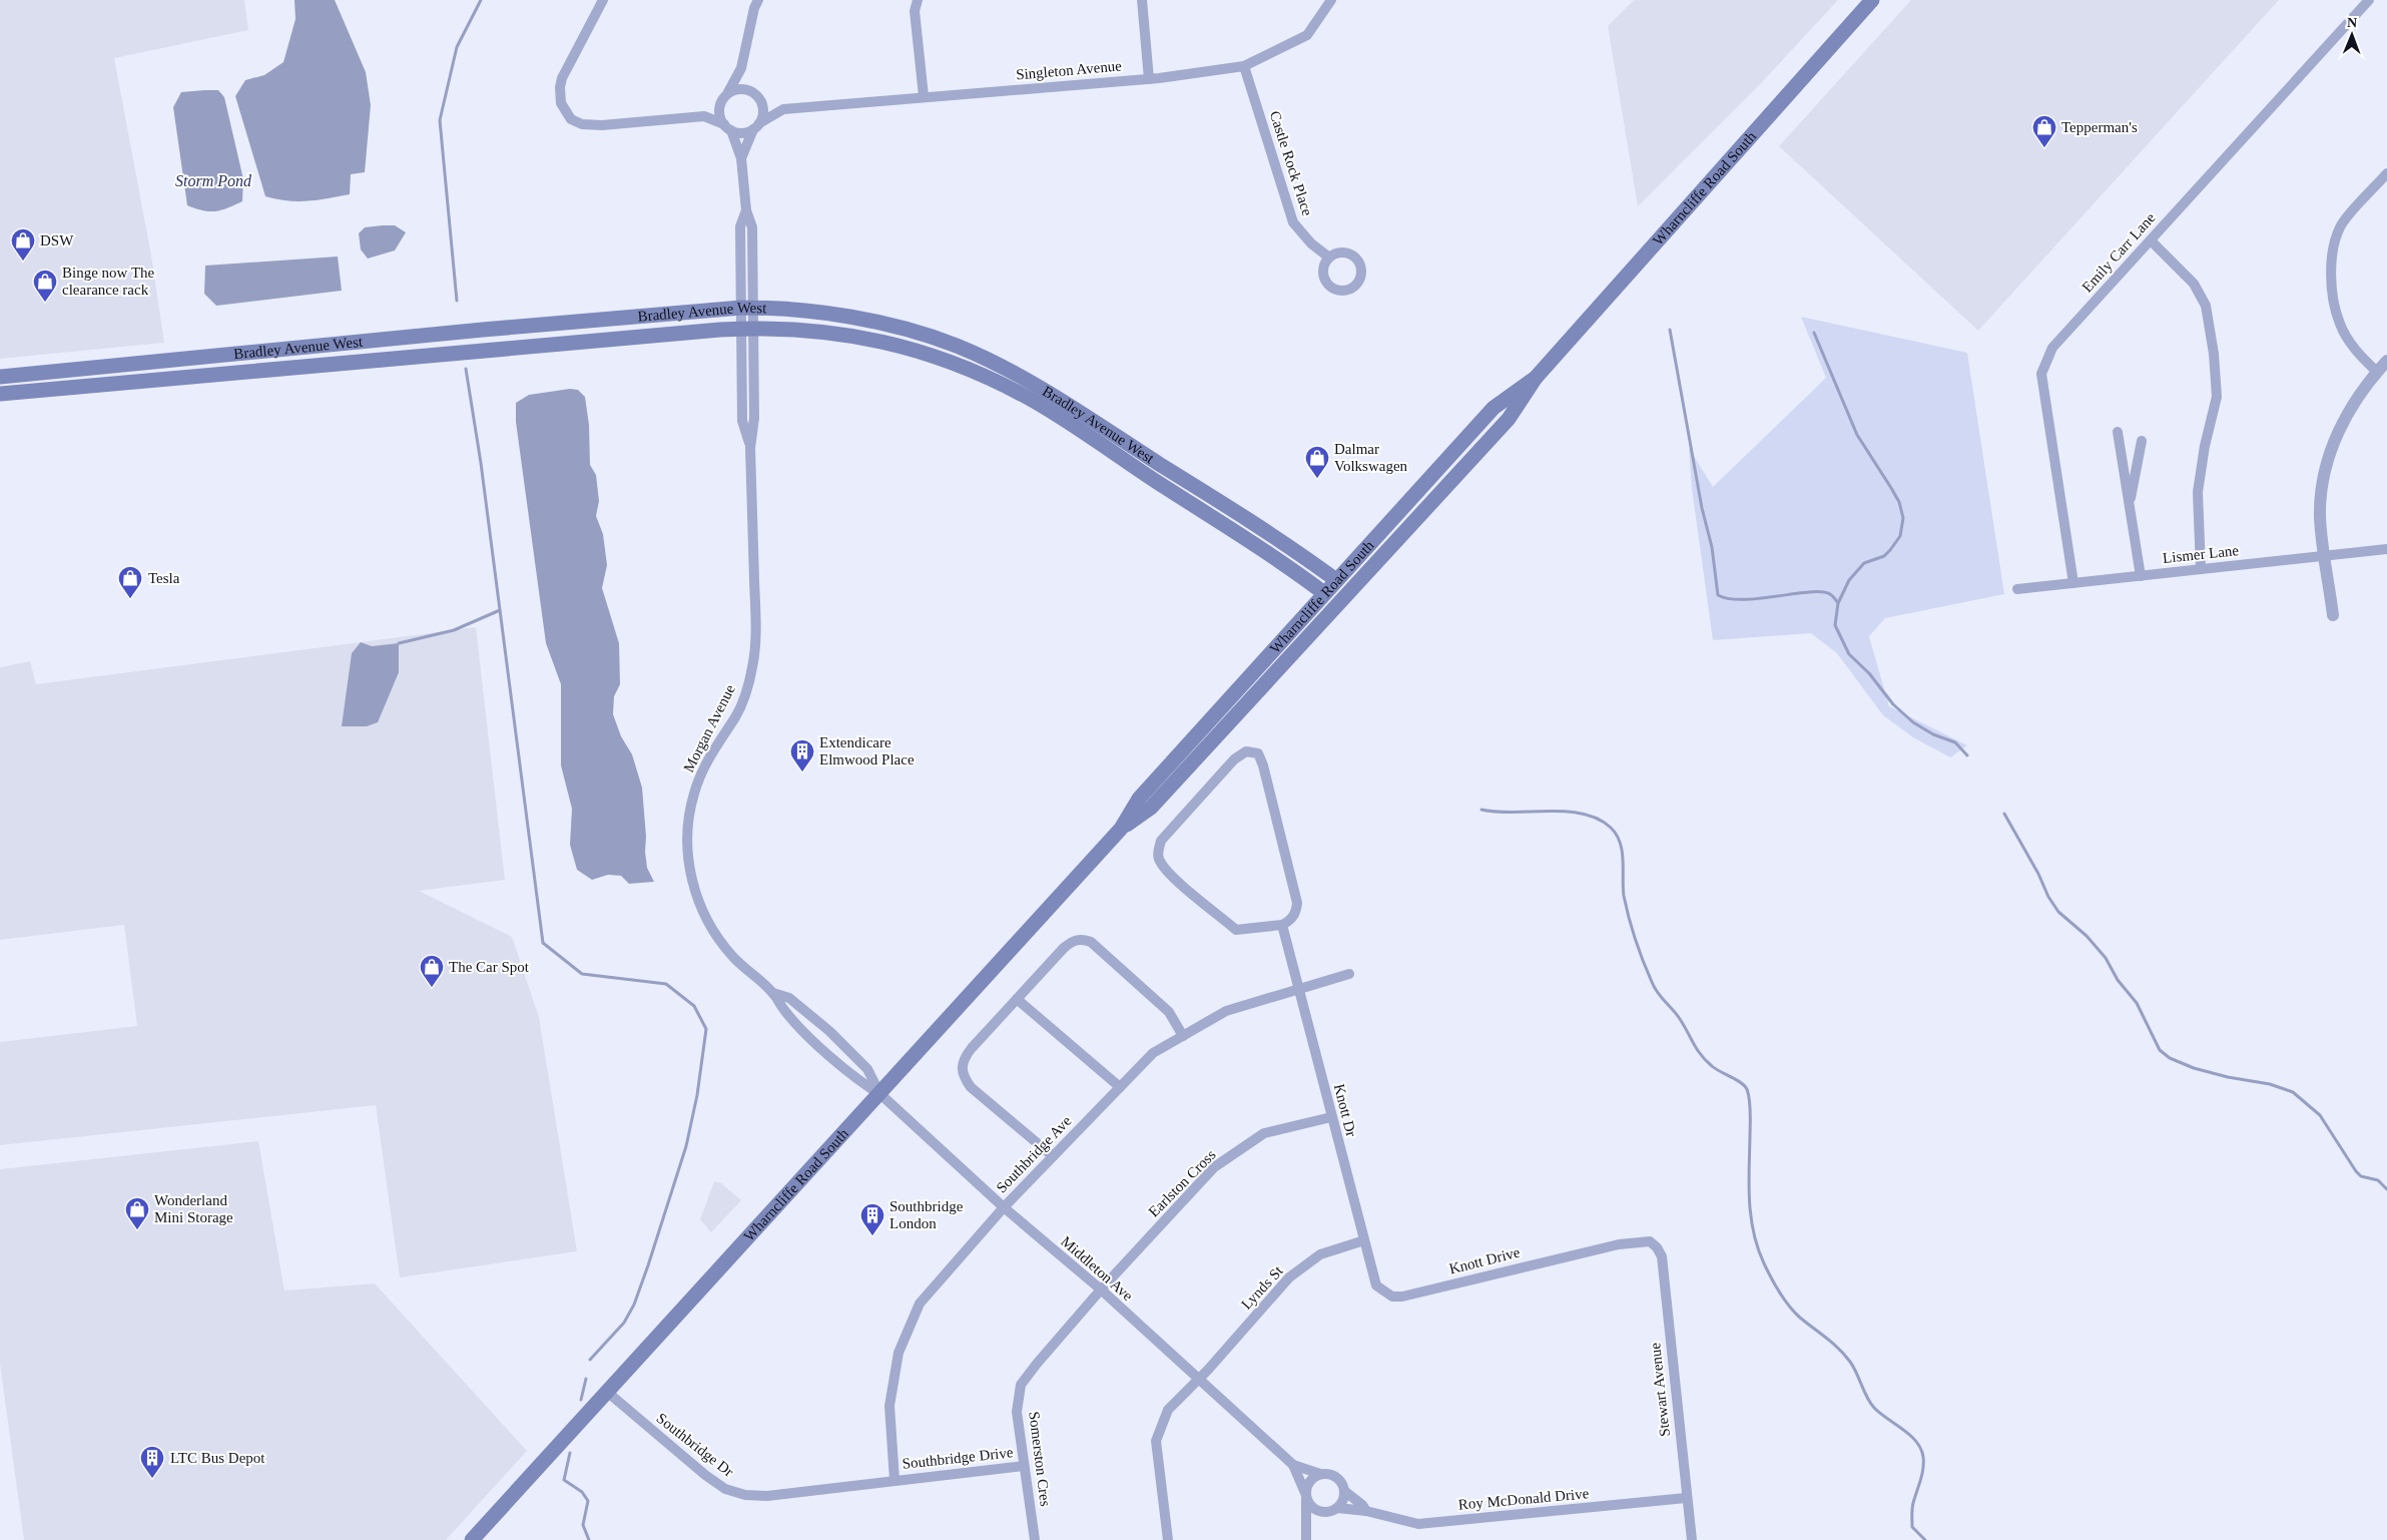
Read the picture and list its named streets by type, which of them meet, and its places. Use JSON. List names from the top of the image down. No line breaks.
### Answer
{"streets":{"main road":["Wharncliffe Road South","Bradley Avenue West"],"street":["Singleton Avenue","Castle Rock Place","Emily Carr Lane","Lismer Lane","Morgan Avenue","Knott Dr","Southbridge Ave","Earlston Cross","Knott Drive","Middleton Ave","Lynds St","Stewart Avenue","Southbridge Dr","Southbridge Drive","Somerston Cres","Roy McDonald Drive"]},"crossings":[["Singleton Avenue","Castle Rock Place"],["Singleton Avenue","Morgan Avenue"],["Wharncliffe Road South","Bradley Avenue West"],["Wharncliffe Road South","Morgan Avenue"],["Wharncliffe Road South","Middleton Ave"],["Wharncliffe Road South","Southbridge Dr"],["Emily Carr Lane","Lismer Lane"],["Bradley Avenue West","Morgan Avenue"],["Morgan Avenue","Middleton Ave"],["Knott Dr","Southbridge Ave"],["Knott Dr","Earlston Cross"],["Knott Dr","Knott Drive"],["Knott Dr","Lynds St"],["Southbridge Ave","Middleton Ave"],["Southbridge Ave","Southbridge Dr"],["Southbridge Ave","Southbridge Drive"],["Earlston Cross","Middleton Ave"],["Earlston Cross","Somerston Cres"],["Knott Drive","Lynds St"],["Knott Drive","Stewart Avenue"],["Middleton Ave","Lynds St"],["Middleton Ave","Somerston Cres"],["Stewart Avenue","Roy McDonald Drive"],["Southbridge Dr","Southbridge Drive"],["Southbridge Drive","Somerston Cres"]],"water":["Storm Pond"],"places":{"shop":["Tepperman's","DSW","Binge now The clearance rack","Dalmar Volkswagen","Tesla","The Car Spot","Wonderland Mini Storage"],"building":["Extendicare Elmwood Place","Southbridge London","LTC Bus Depot"]},"north":"top"}
